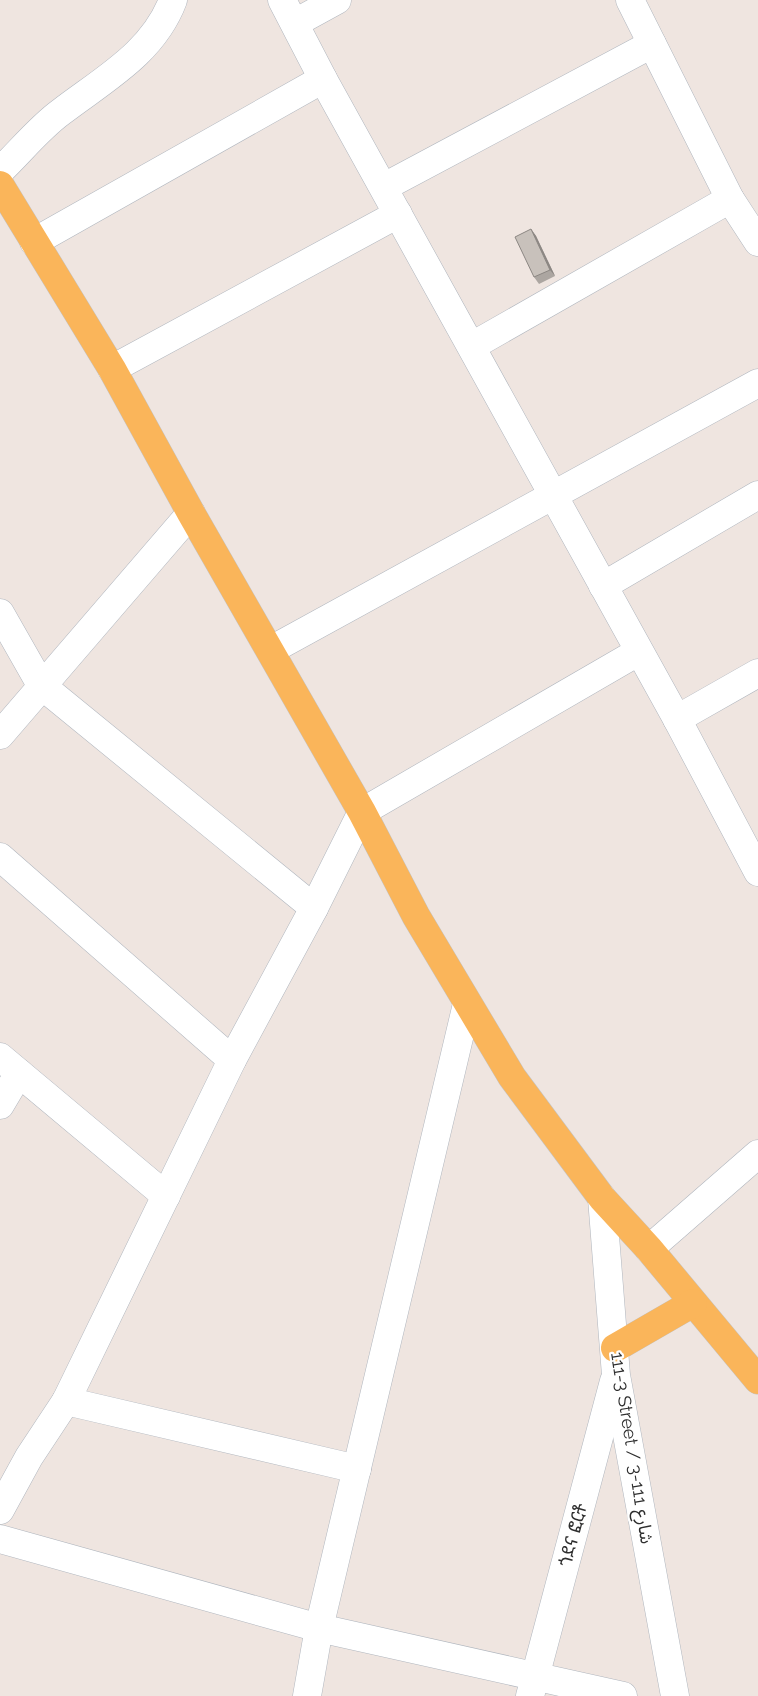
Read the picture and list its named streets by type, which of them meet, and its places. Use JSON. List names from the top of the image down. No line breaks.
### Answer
{"streets":{"street":["111-3 Street / شارع 111-3","ጎደና ፎርቶ"]},"crossings":[["111-3 Street / شارع 111-3","ጎደና ፎርቶ"]]}
